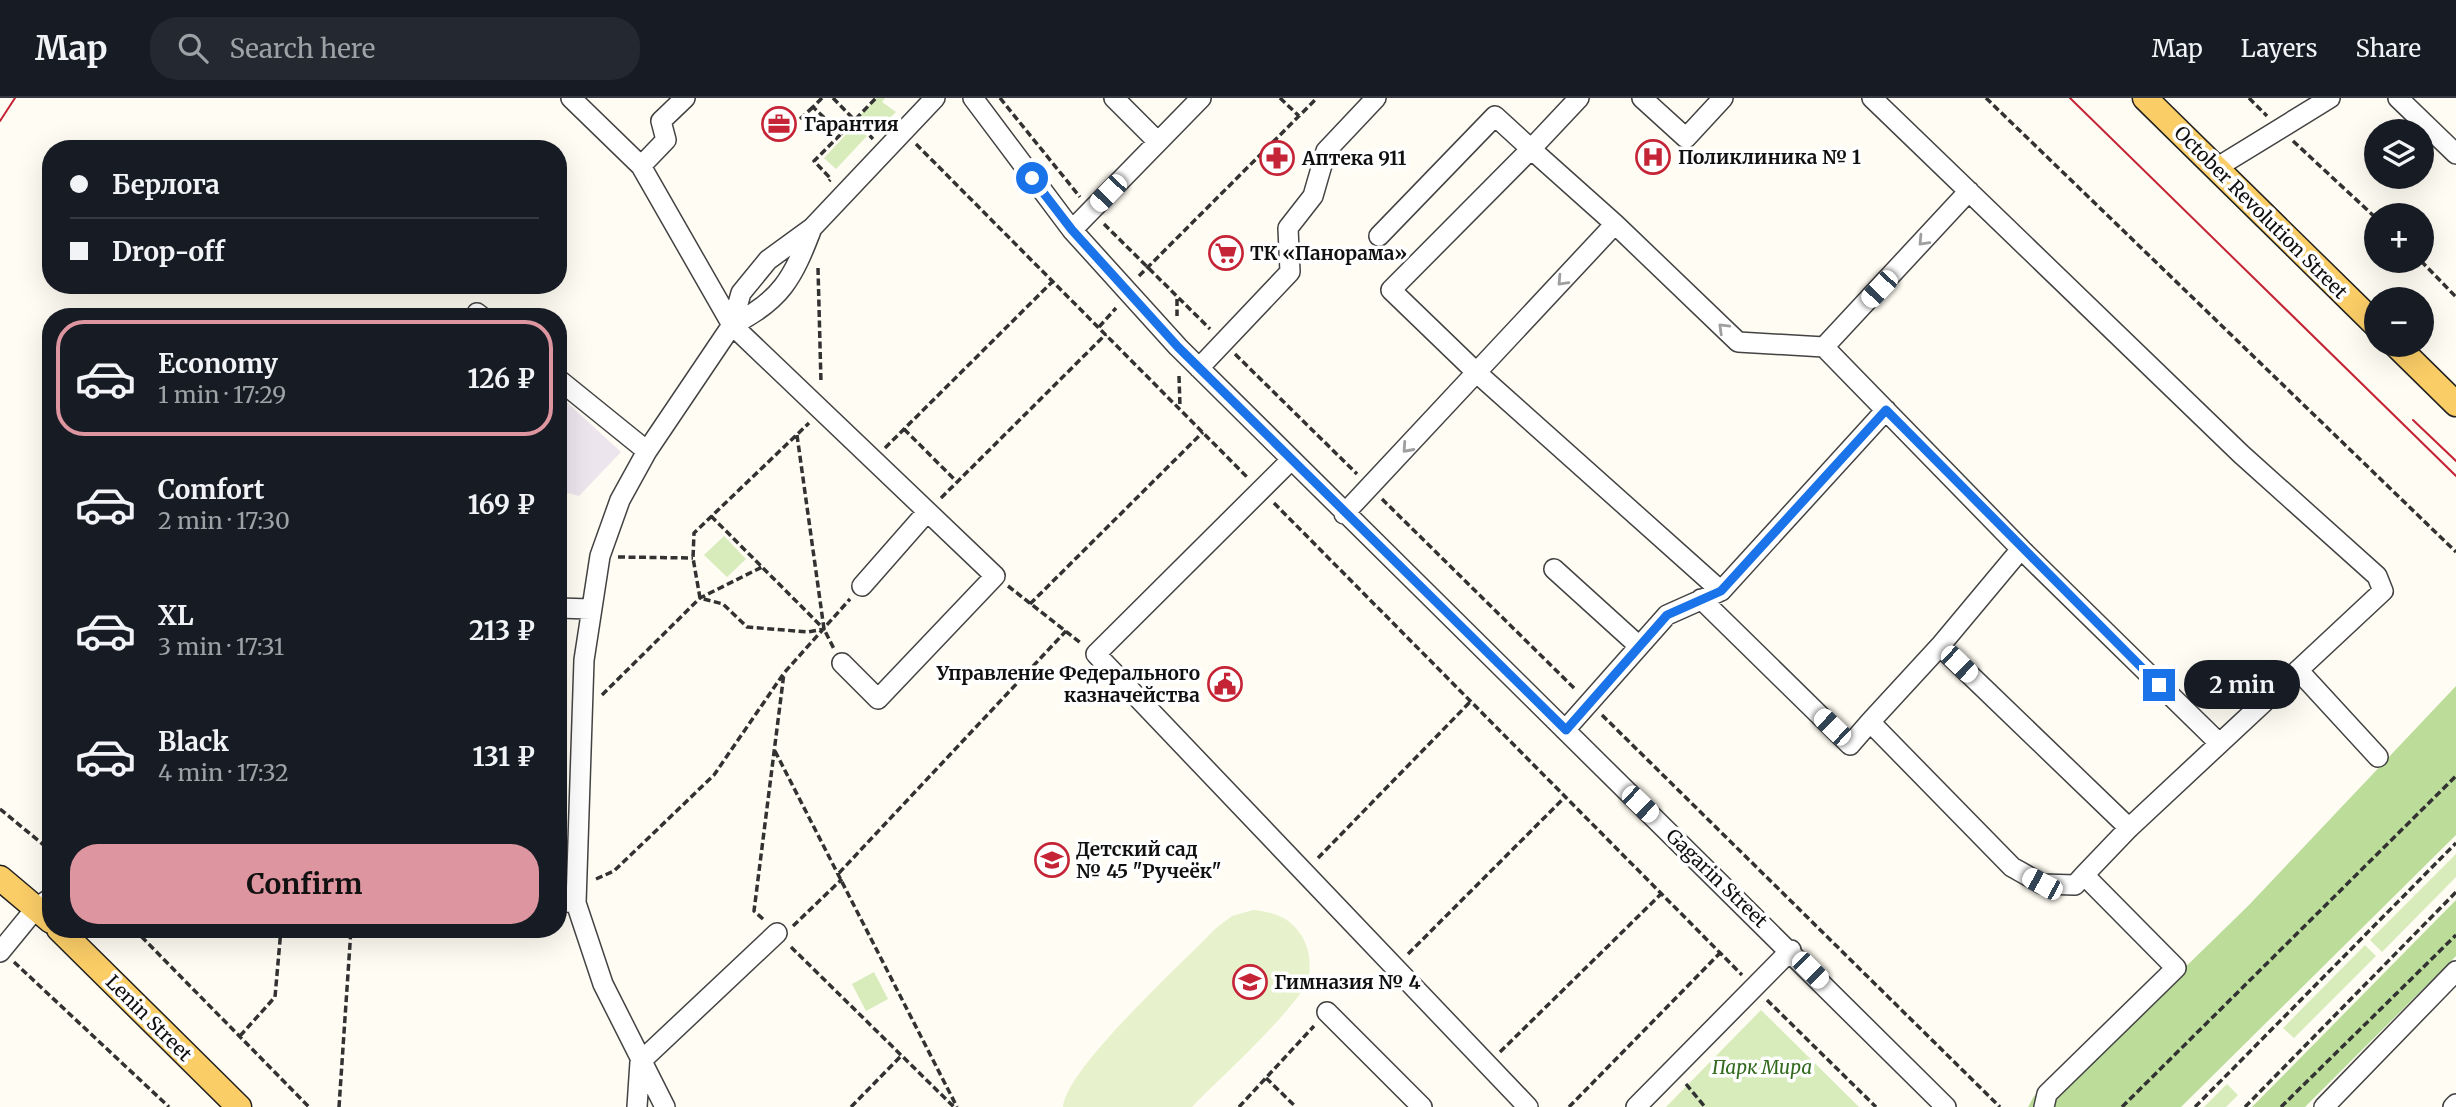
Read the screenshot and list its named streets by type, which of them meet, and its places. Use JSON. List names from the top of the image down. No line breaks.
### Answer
{"streets":{"main road":["October Revolution Street","Lenin Street"],"street":["Gagarin Street"]},"parks":["Парк Мира"],"places":{"office":["Гарантия"],"hospital":["Поликлиника № 1"],"pharmacy":["Аптека 911"],"supermarket":["ТК «Панорама»"],"public building":["Управление Федерального казначейства"],"school or university":["Детский сад № 45 \"Ручеёк\"","Гимназия № 4"]},"page":{"header":"Map","search":"Search here","nav":["Map","Layers","Share"],"map_buttons":["+","−"],"banner":["Берлога","Drop-off"],"list":[{"name":"Economy","note":"1 min · 17:29","value":"126 ₽"},{"name":"Comfort","note":"2 min · 17:30","value":"169 ₽"},{"name":"XL","note":"3 min · 17:31","value":"213 ₽"},{"name":"Black","note":"4 min · 17:32","value":"131 ₽"}],"bubble":"2 min","buttons":"Confirm"}}
